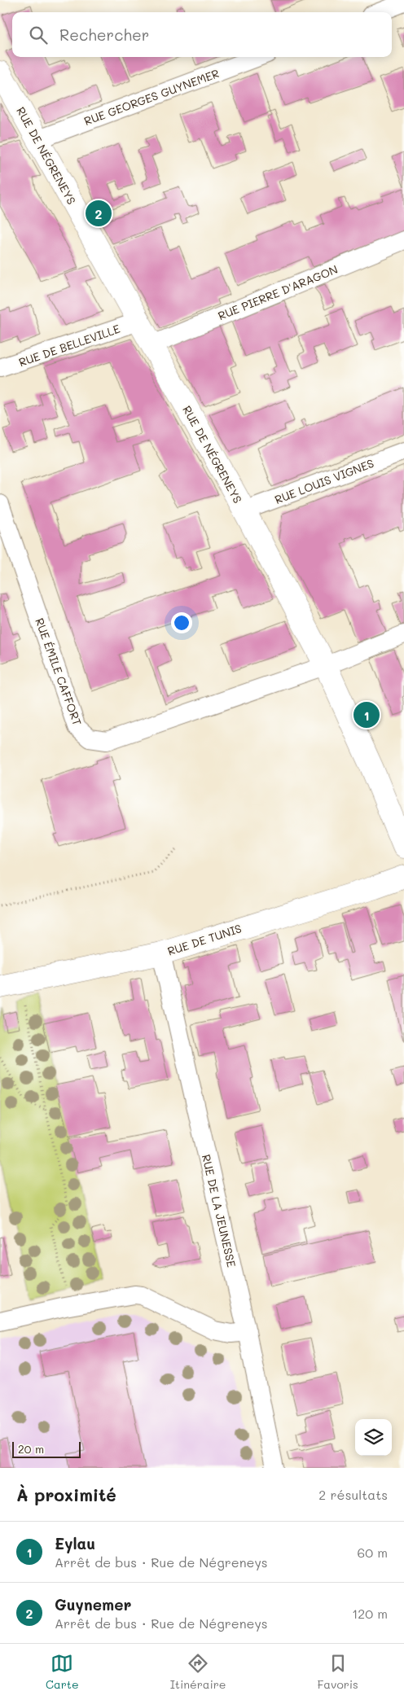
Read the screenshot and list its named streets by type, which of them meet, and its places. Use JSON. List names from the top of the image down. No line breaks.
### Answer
{"streets":{"street":["RUE GEORGES GUYNEMER","RUE DE NÉGRENEYS","RUE PIERRE D'ARAGON","RUE DE BELLEVILLE","RUE LOUIS VIGNES","RUE ÉMILE CAFFORT","RUE DE TUNIS","RUE DE LA JEUNESSE"]},"crossings":[["RUE GEORGES GUYNEMER","RUE DE NÉGRENEYS"],["RUE DE NÉGRENEYS","RUE PIERRE D'ARAGON"],["RUE DE NÉGRENEYS","RUE DE BELLEVILLE"],["RUE DE NÉGRENEYS","RUE LOUIS VIGNES"],["RUE DE NÉGRENEYS","RUE ÉMILE CAFFORT"],["RUE DE TUNIS","RUE DE LA JEUNESSE"]],"scale_bar":"20 m","page":{"search":"Rechercher","pins":["2","1"],"scale":"20 m","heading":["À proximité","2 résultats"],"list":[{"mark":"1","name":"Eylau","note":"Arrêt de bus · Rue de Négreneys","value":"60 m"},{"mark":"2","name":"Guynemer","note":"Arrêt de bus · Rue de Négreneys","value":"120 m"}],"nav":["Carte","Itinéraire","Favoris"]}}
